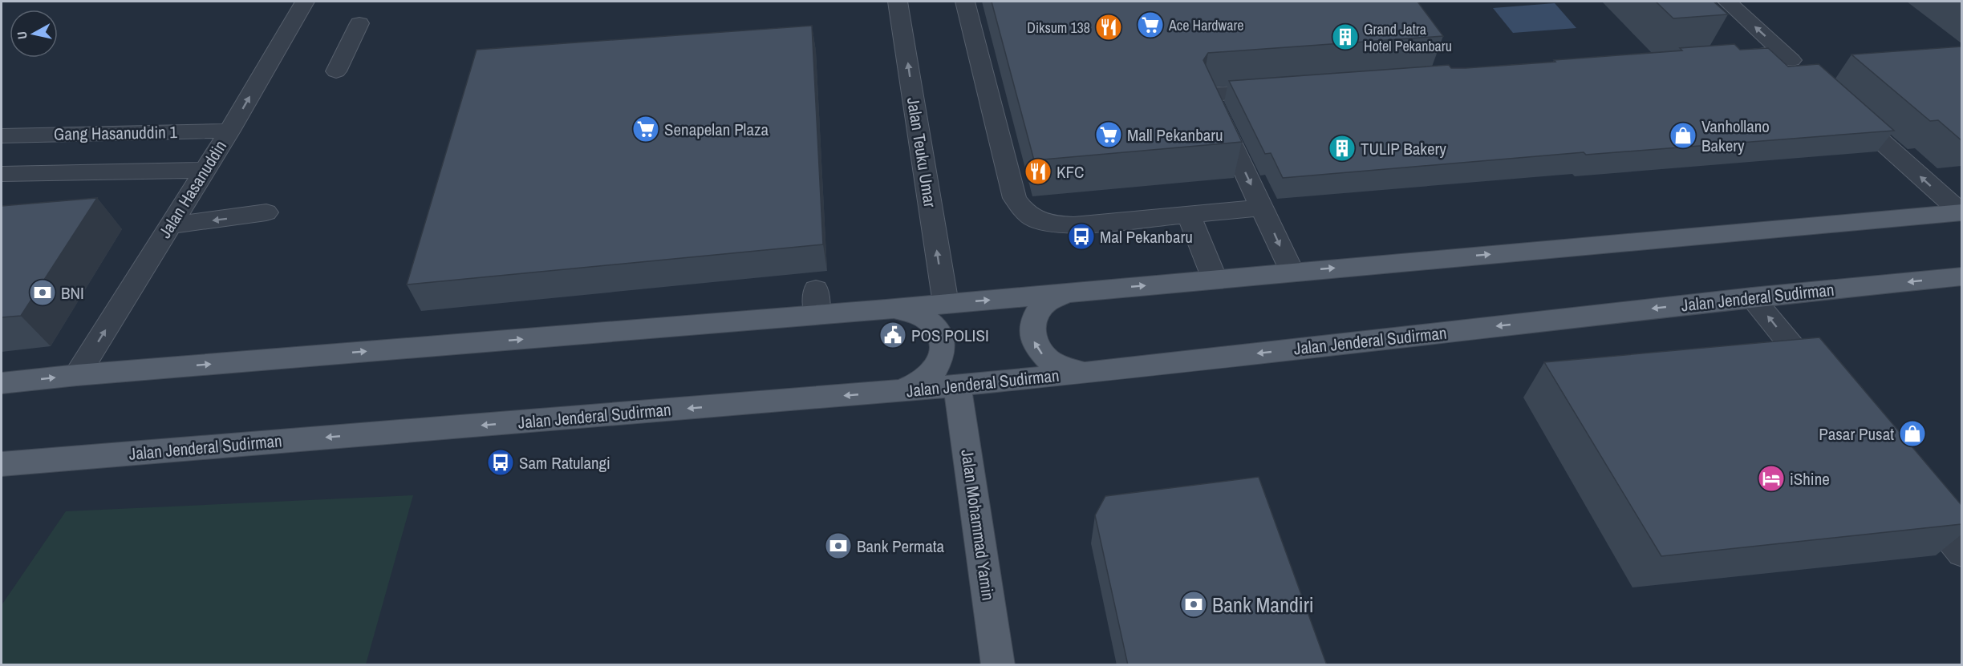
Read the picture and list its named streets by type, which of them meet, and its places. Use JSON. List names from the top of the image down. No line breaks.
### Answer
{"streets":{"main road":["Jalan Jenderal Sudirman","Jalan Mohammad Yamin"],"street":["Gang Hasanuddin 1","Jalan Teuku Umar","Jalan Hasanuddin"]},"crossings":[["Gang Hasanuddin 1","Jalan Hasanuddin"],["Jalan Jenderal Sudirman","Jalan Mohammad Yamin"]],"one_way":["Jalan Teuku Umar","Jalan Hasanuddin"],"places":{"supermarket":["Ace Hardware","Senapelan Plaza","Mall Pekanbaru"],"restaurant":["Diksum 138","KFC"],"building":["Grand Jatra Hotel Pekanbaru","TULIP Bakery"],"shop":["Vanhollano Bakery","Pasar Pusat"],"bus stop":["Mal Pekanbaru","Sam Ratulangi"],"bank":["BNI","Bank Permata","Bank Mandiri"],"public building":["POS POLISI"],"hotel":["iShine"]},"north":"left"}
